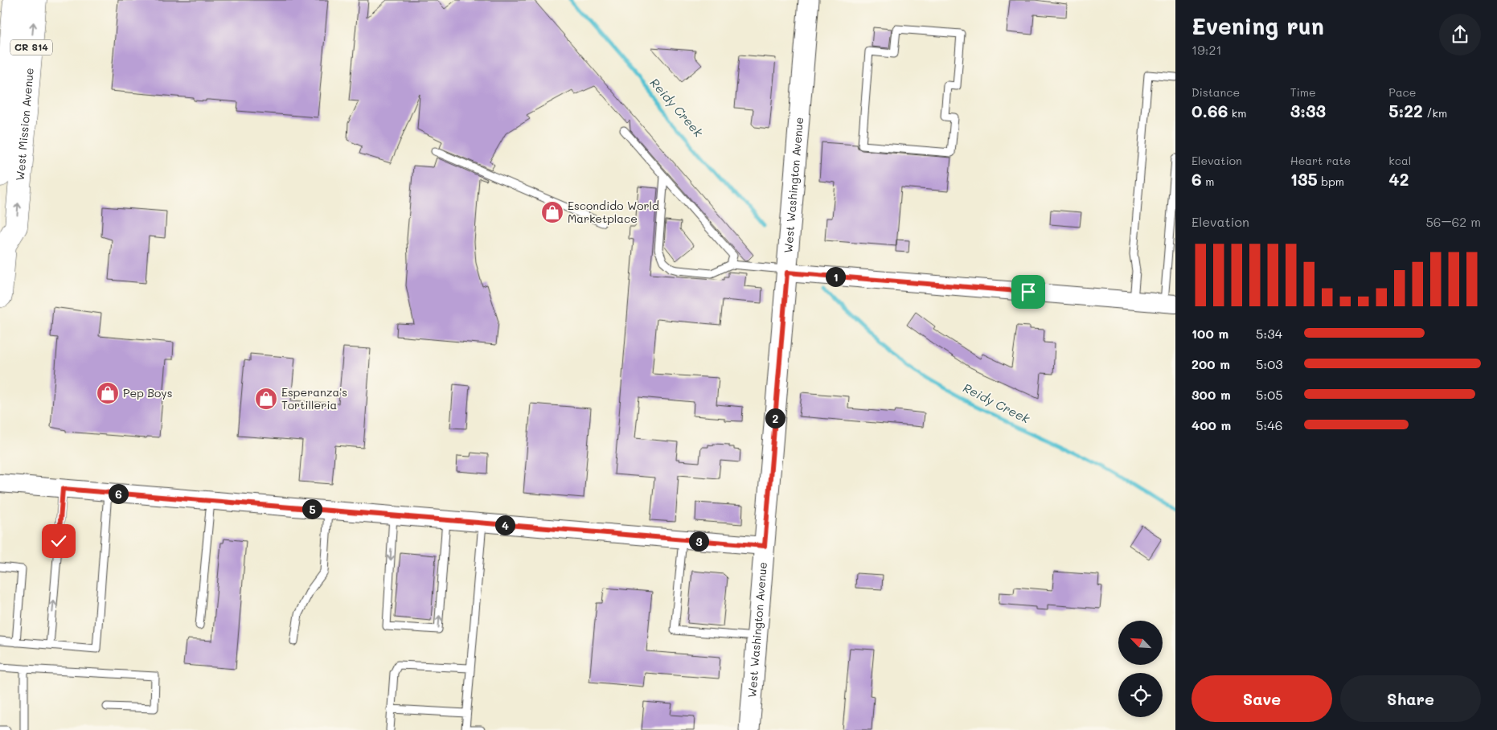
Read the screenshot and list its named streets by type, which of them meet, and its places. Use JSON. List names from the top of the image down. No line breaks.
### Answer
{"streets":{"main road":["CR S14","West Mission Avenue","West Washington Avenue"]},"water":["Reidy Creek"],"places":{"shop":["Escondido World Marketplace","Pep Boys","Esperanza's Tortilleria"]},"north":"top left","page":{"heading":["Evening run","19:21"],"stats":[["Distance","0.66 km"],["Time","3:33"],["Pace","5:22 /km"],["Elevation","6 m"],["Heart rate","135 bpm"],["kcal","42"]],"chart":["Elevation","56–62 m"],"pins":["1","2","6","5","4","3"],"list":[{"name":"100 m","note":"5:34"},{"name":"200 m","note":"5:03"},{"name":"300 m","note":"5:05"},{"name":"400 m","note":"5:46"}],"buttons":["Save","Share"]}}
